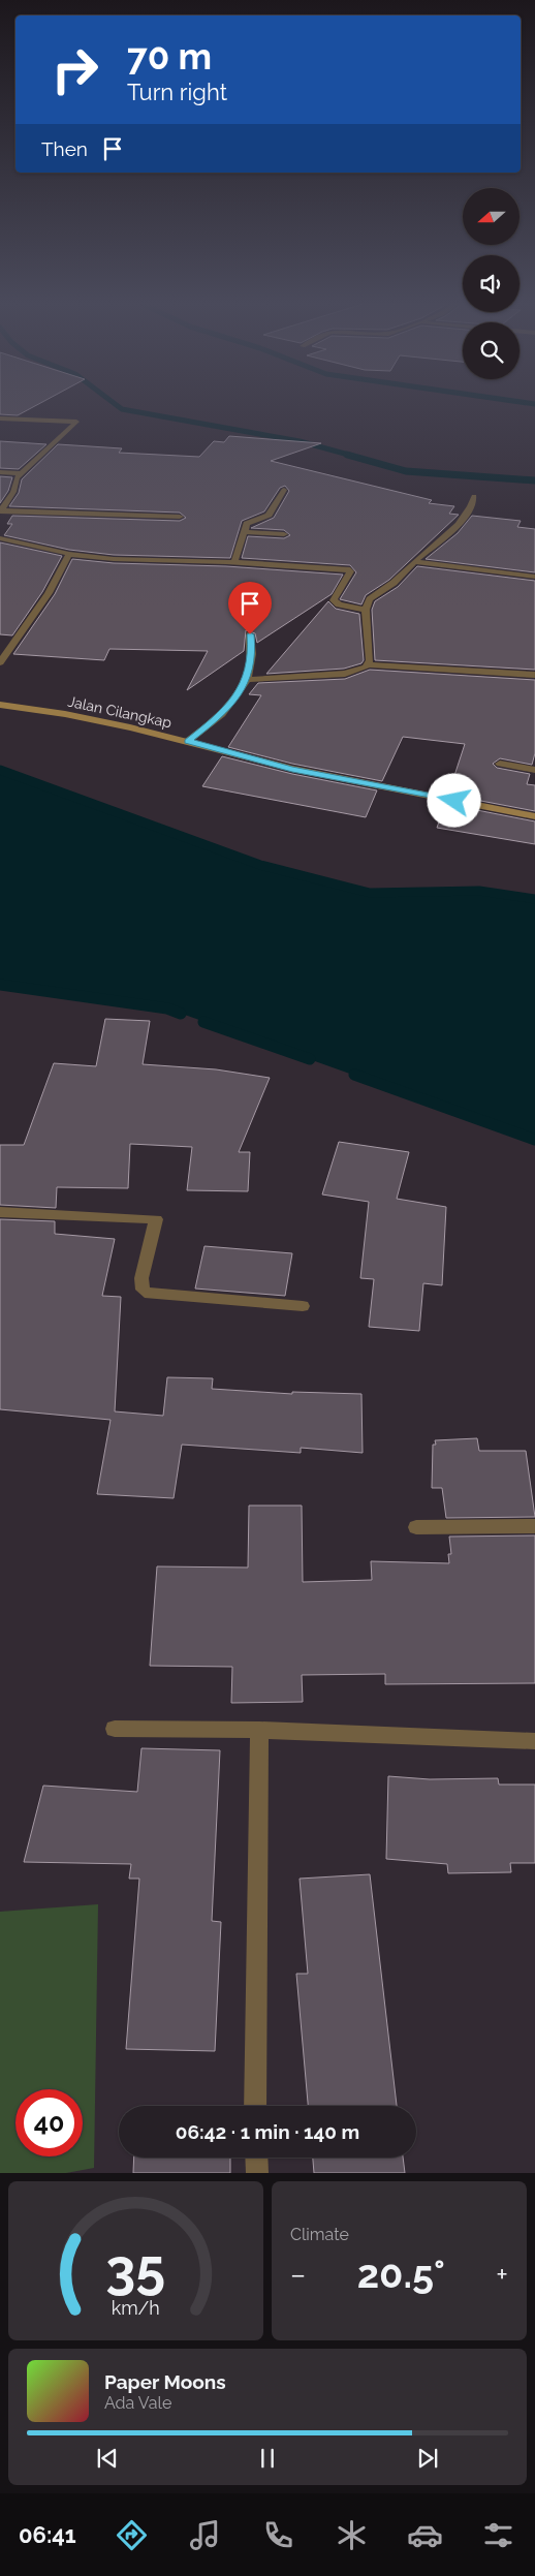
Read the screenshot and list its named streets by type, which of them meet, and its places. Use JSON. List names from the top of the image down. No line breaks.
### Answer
{"streets":{"street":["Jalan Cilangkap"]},"north":"left","page":{"turn":["70 m","Turn right"],"then":"Then","limit":"40","trip":"06:42 · 1 min · 140 m","tile":"Climate","heat":["−","20.5°","+"],"song":["Paper Moons","Ada Vale"],"tabs":"06:41","gauge":["35","km/h"]}}
